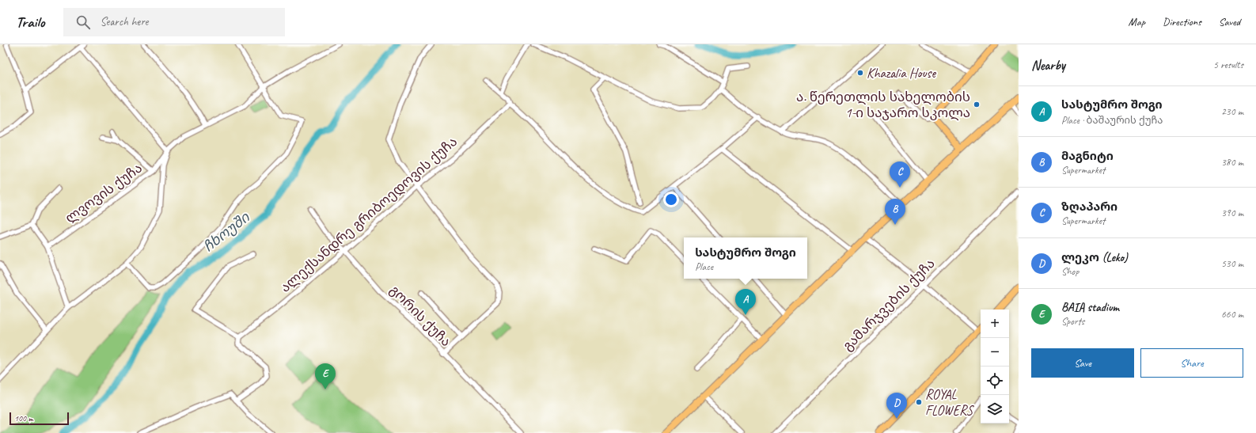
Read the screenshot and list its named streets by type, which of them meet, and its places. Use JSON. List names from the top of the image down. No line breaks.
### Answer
{"streets":{"street":["ლვოვის ქუჩა","ალექსანდრე გრიბოედოვის ქუჩა","გამარჯვების ქუჩა","გორის ქუჩა"]},"crossings":[["ალექსანდრე გრიბოედოვის ქუჩა","გორის ქუჩა"]],"water":["ჩხოუში"],"places":["Khazalia House","ა. წერეთლის სახელობის 1-ი საჯარო სკოლა","ROYAL FLOWERS"],"scale_bar":"100 m","page":{"header":"Trailo","search":"Search here","nav":["Map","Directions","Saved"],"heading":["Nearby","5 results"],"list":[{"mark":"A","name":"სასტუმრო შოგი","note":"Place · ბაშაურის ქუჩა","value":"230 m"},{"mark":"B","name":"მაგნიტი","note":"Supermarket","value":"380 m"},{"mark":"C","name":"ზღაპარი","note":"Supermarket","value":"390 m"},{"mark":"D","name":"ლეკო (Leko)","note":"Shop","value":"530 m"},{"mark":"E","name":"BAIA stadium","note":"Sports","value":"660 m"}],"pins":["C","B","A","E","D"],"popup":["სასტუმრო შოგი","Place"],"map_buttons":["+","−"],"buttons":["Save","Share"],"scale":"100 m"}}
